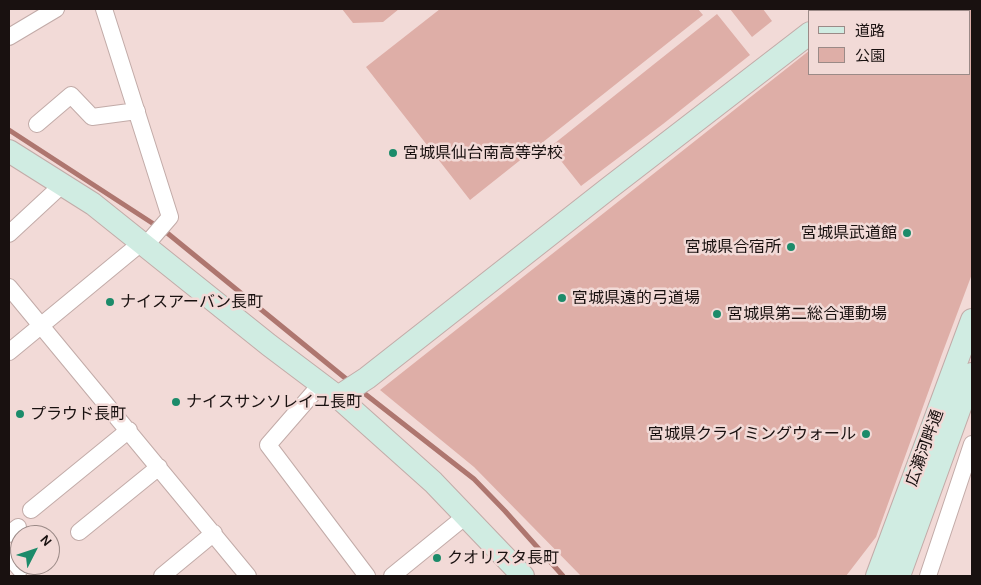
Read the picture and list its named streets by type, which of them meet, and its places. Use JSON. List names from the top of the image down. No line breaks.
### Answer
{"streets":{"street":["広瀬河畔通"]},"places":["宮城県仙台南高等学校","宮城県武道館","宮城県合宿所","宮城県遠的弓道場","ナイスアーバン長町","宮城県第二総合運動場","ナイスサンソレイユ長町","プラウド長町","宮城県クライミングウォール","クオリスタ長町"],"legend":["道路","公園"],"north":"top right"}
